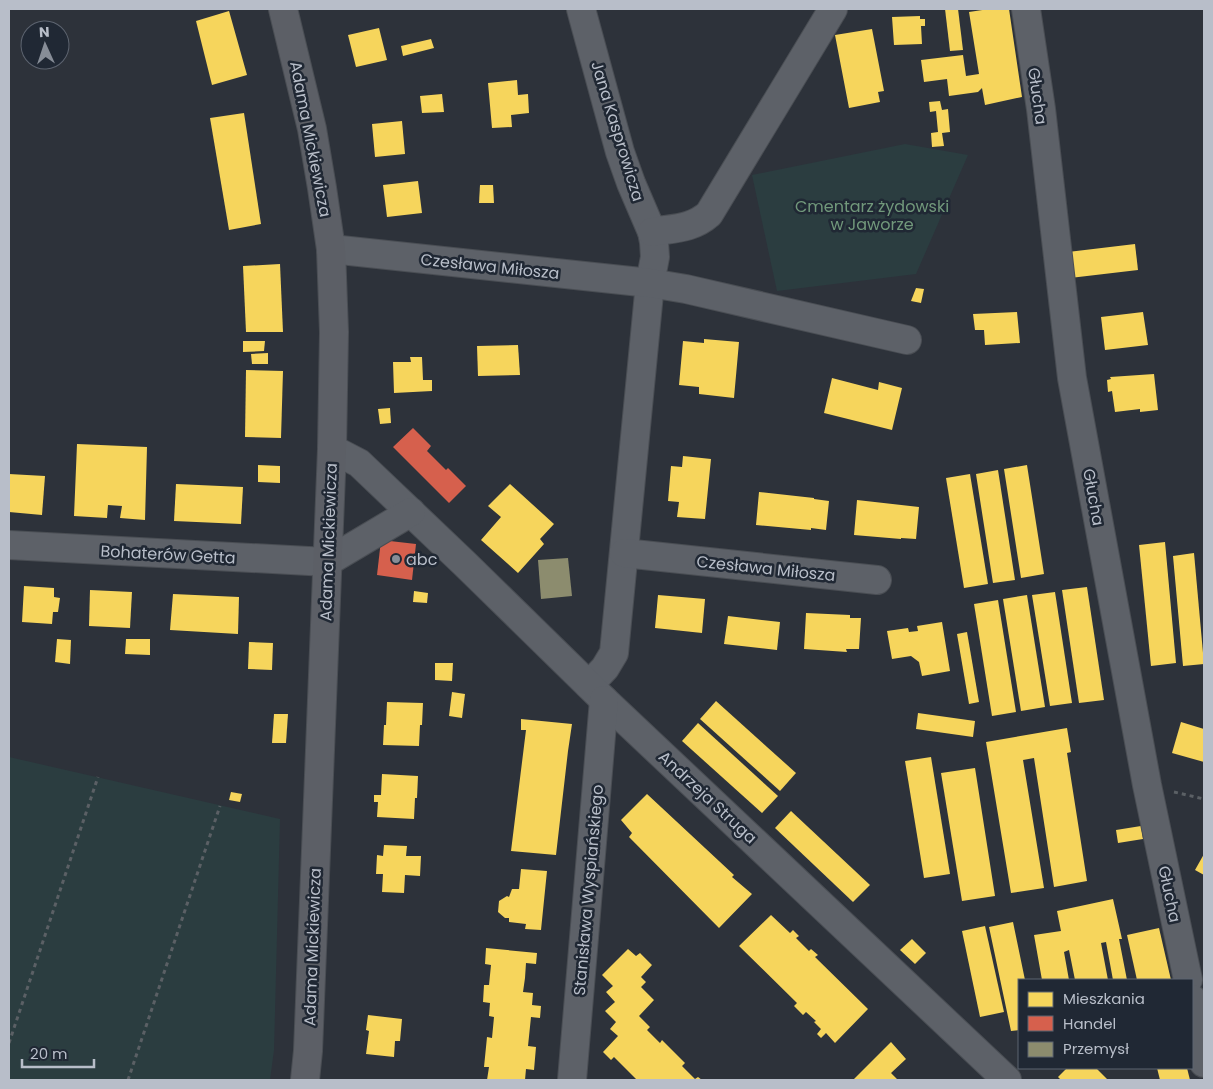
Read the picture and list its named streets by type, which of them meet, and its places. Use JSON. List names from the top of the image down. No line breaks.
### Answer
{"streets":{"main road":["Adama Mickiewicza"],"street":["Głucha","Jana Kasprowicza","Czesława Miłosza","Bohaterów Getta","Andrzeja Struga","Stanisława Wyspiańskiego"]},"crossings":[["Jana Kasprowicza","Czesława Miłosza"],["Adama Mickiewicza","Czesława Miłosza"],["Adama Mickiewicza","Bohaterów Getta"],["Adama Mickiewicza","Andrzeja Struga"],["Andrzeja Struga","Stanisława Wyspiańskiego"]],"parks":["Cmentarz żydowski w Jaworze"],"places":["abc"],"legend":["Mieszkania","Handel","Przemysł"],"scale_bar":"20 m","north":"top"}
